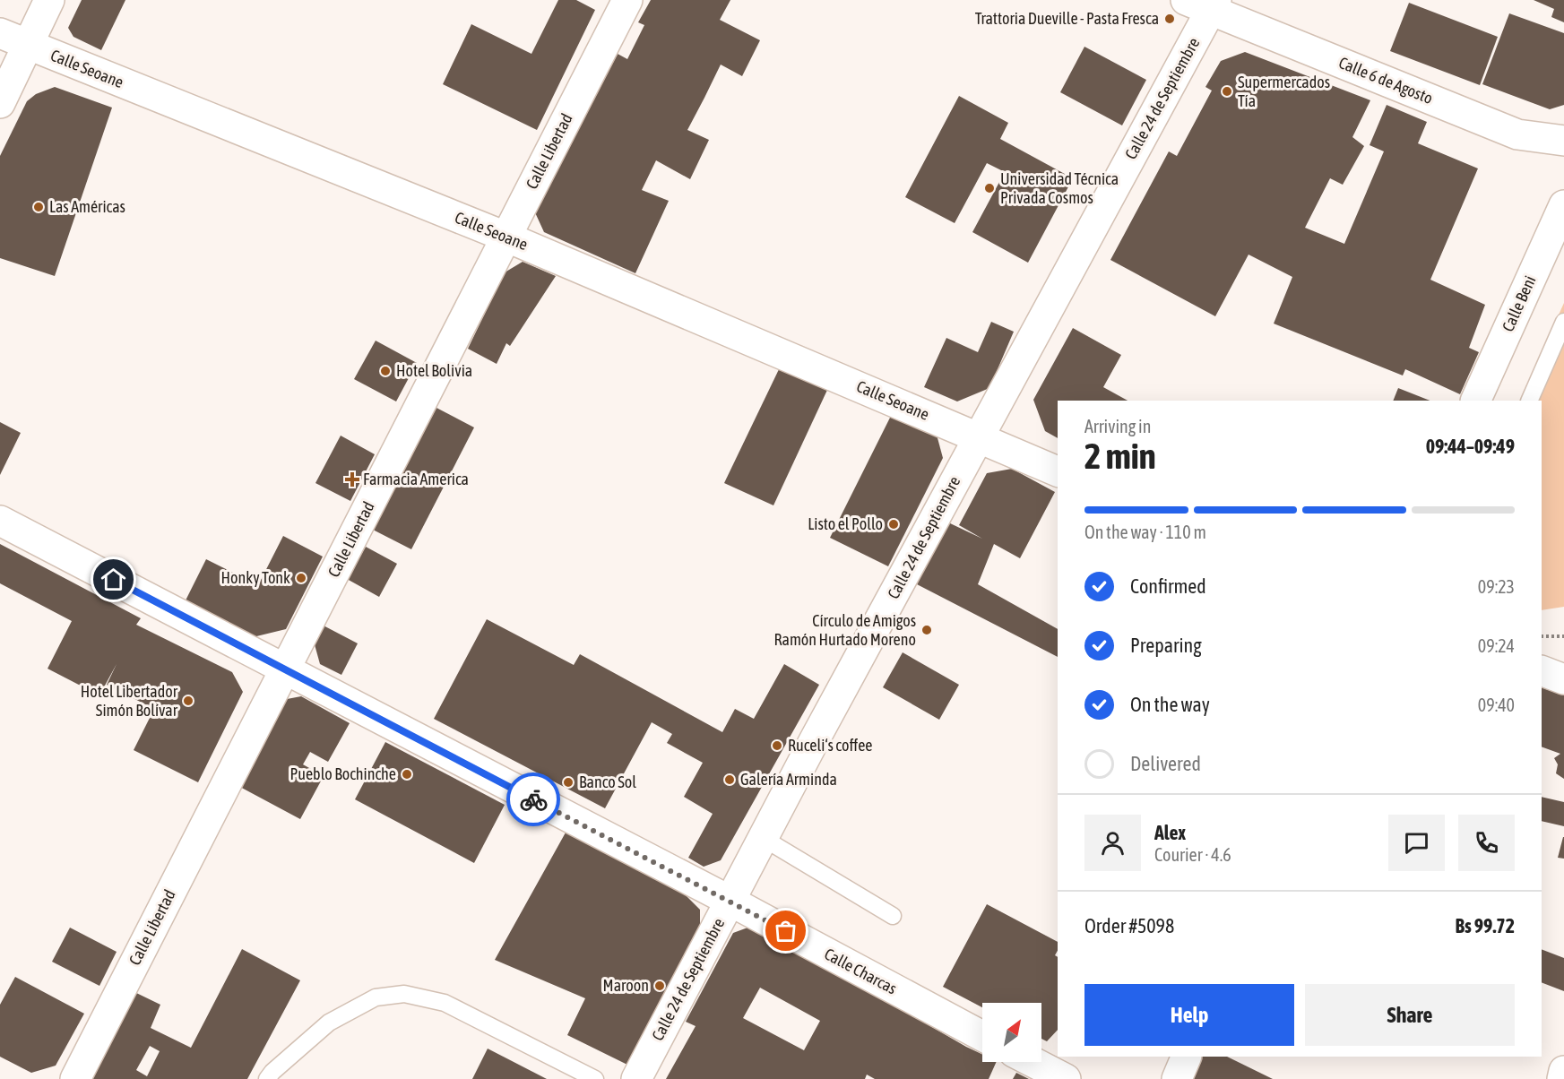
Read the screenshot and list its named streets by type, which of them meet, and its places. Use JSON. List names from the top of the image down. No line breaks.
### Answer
{"streets":{"street":["Calle Seoane","Calle 6 de Agosto","Calle 24 de Septiembre","Calle Libertad","Calle Beni","Calle Charcas"]},"crossings":[["Calle Seoane","Calle 24 de Septiembre"],["Calle Seoane","Calle Libertad"],["Calle 6 de Agosto","Calle 24 de Septiembre"],["Calle 24 de Septiembre","Calle Charcas"],["Calle Libertad","Calle Charcas"]],"places":{"other":["Trattoria Dueville - Pasta Fresca","Supermercados Tía","Universidad Técnica Privada Cosmos","Las Américas","Hotel Bolivia","Listo el Pollo","Honky Tonk","Círculo de Amigos Ramón Hurtado Moreno","Hotel Libertador Simón Bolívar","Ruceli‘s coffee","Pueblo Bochinche","Galería Arminda","Banco Sol","Maroon"],"health":["Farmacia America"]},"north":"top right","page":{"heading":["2 min","Arriving in","09:44–09:49"],"panel":["Alex","Courier · 4.6","Order #5098","Bs 99.72"],"bar":"On the way · 110 m","list":[["Confirmed","09:23"],["Preparing","09:24"],["On the way","09:40"],"Delivered"],"buttons":["Help","Share"]}}
